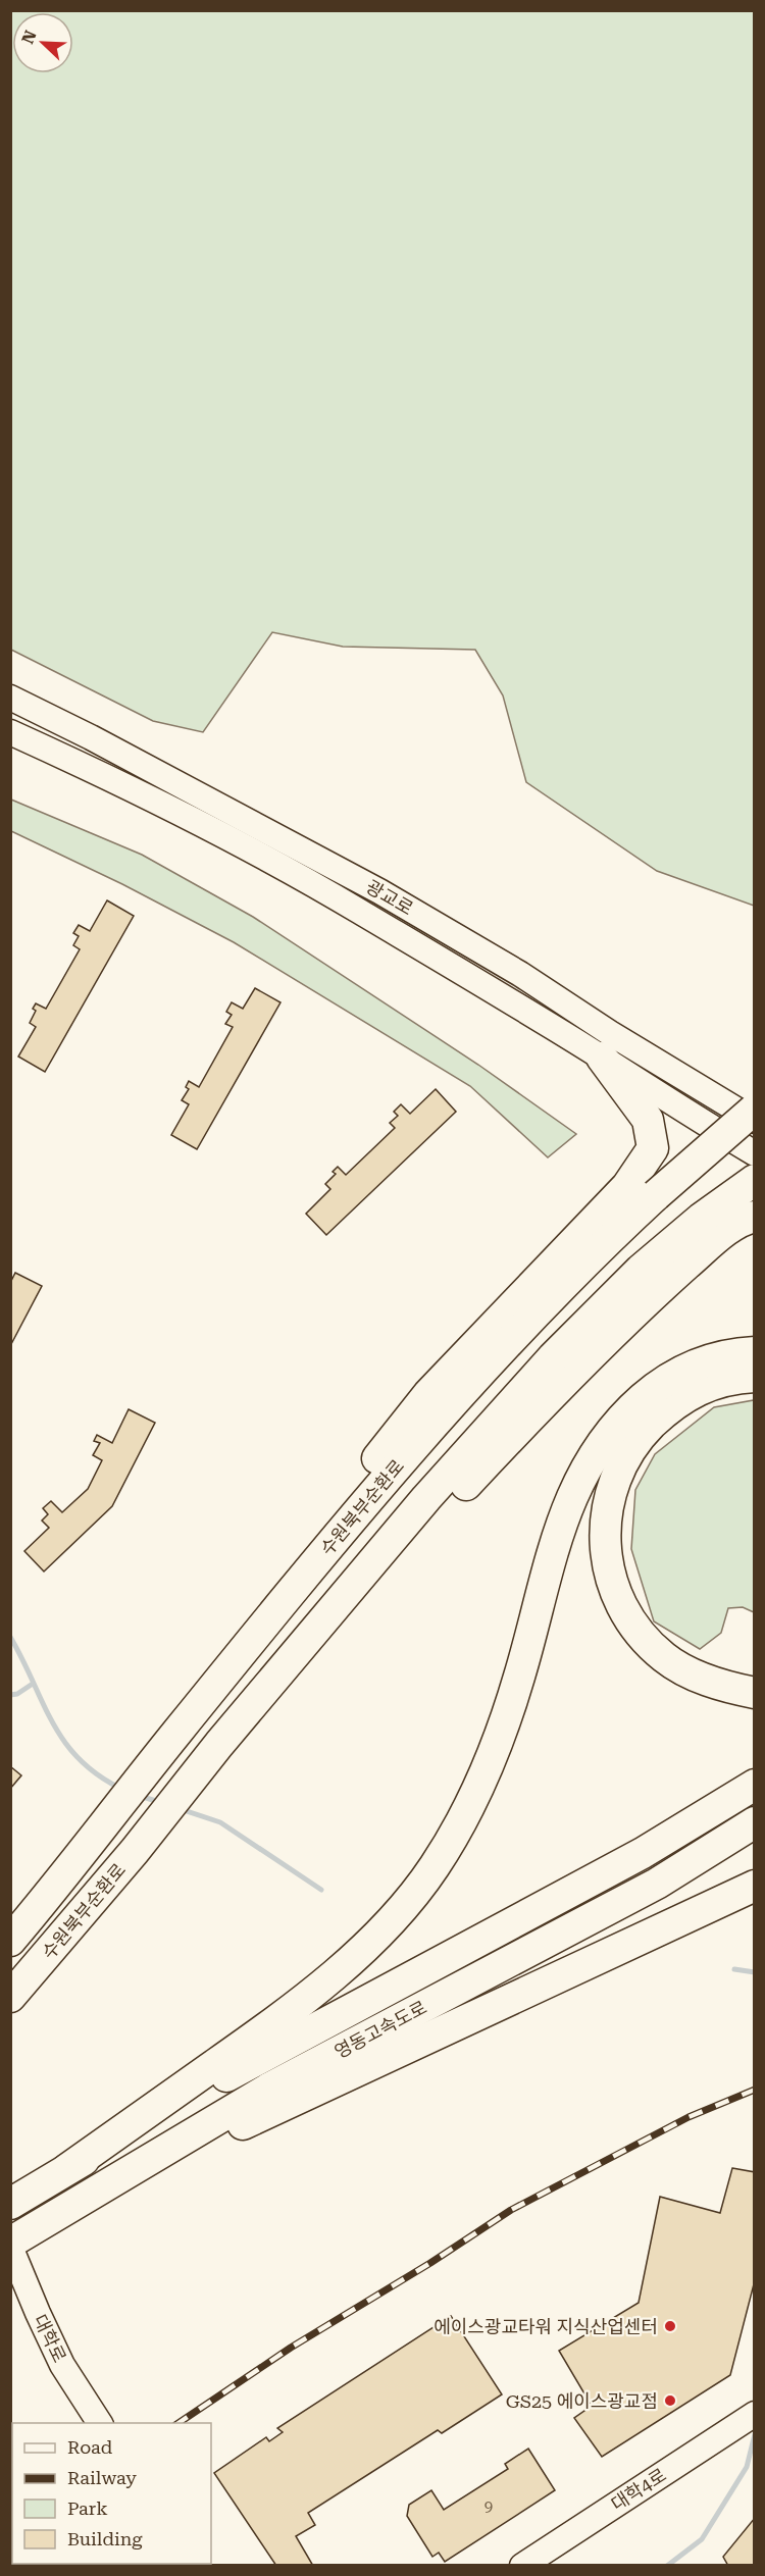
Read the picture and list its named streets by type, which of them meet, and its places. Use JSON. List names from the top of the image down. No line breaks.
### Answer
{"streets":{"highway":["수원북부순환로","영동고속도로"],"main road":["광교로","대학로","대학4로"]},"crossings":[["광교로","수원북부순환로"],["영동고속도로","대학로"]],"places":["에이스광교타워 지식산업센터","GS25 에이스광교점"],"house_numbers":["9"],"legend":["Road","Railway","Park","Building"],"north":"top left"}
